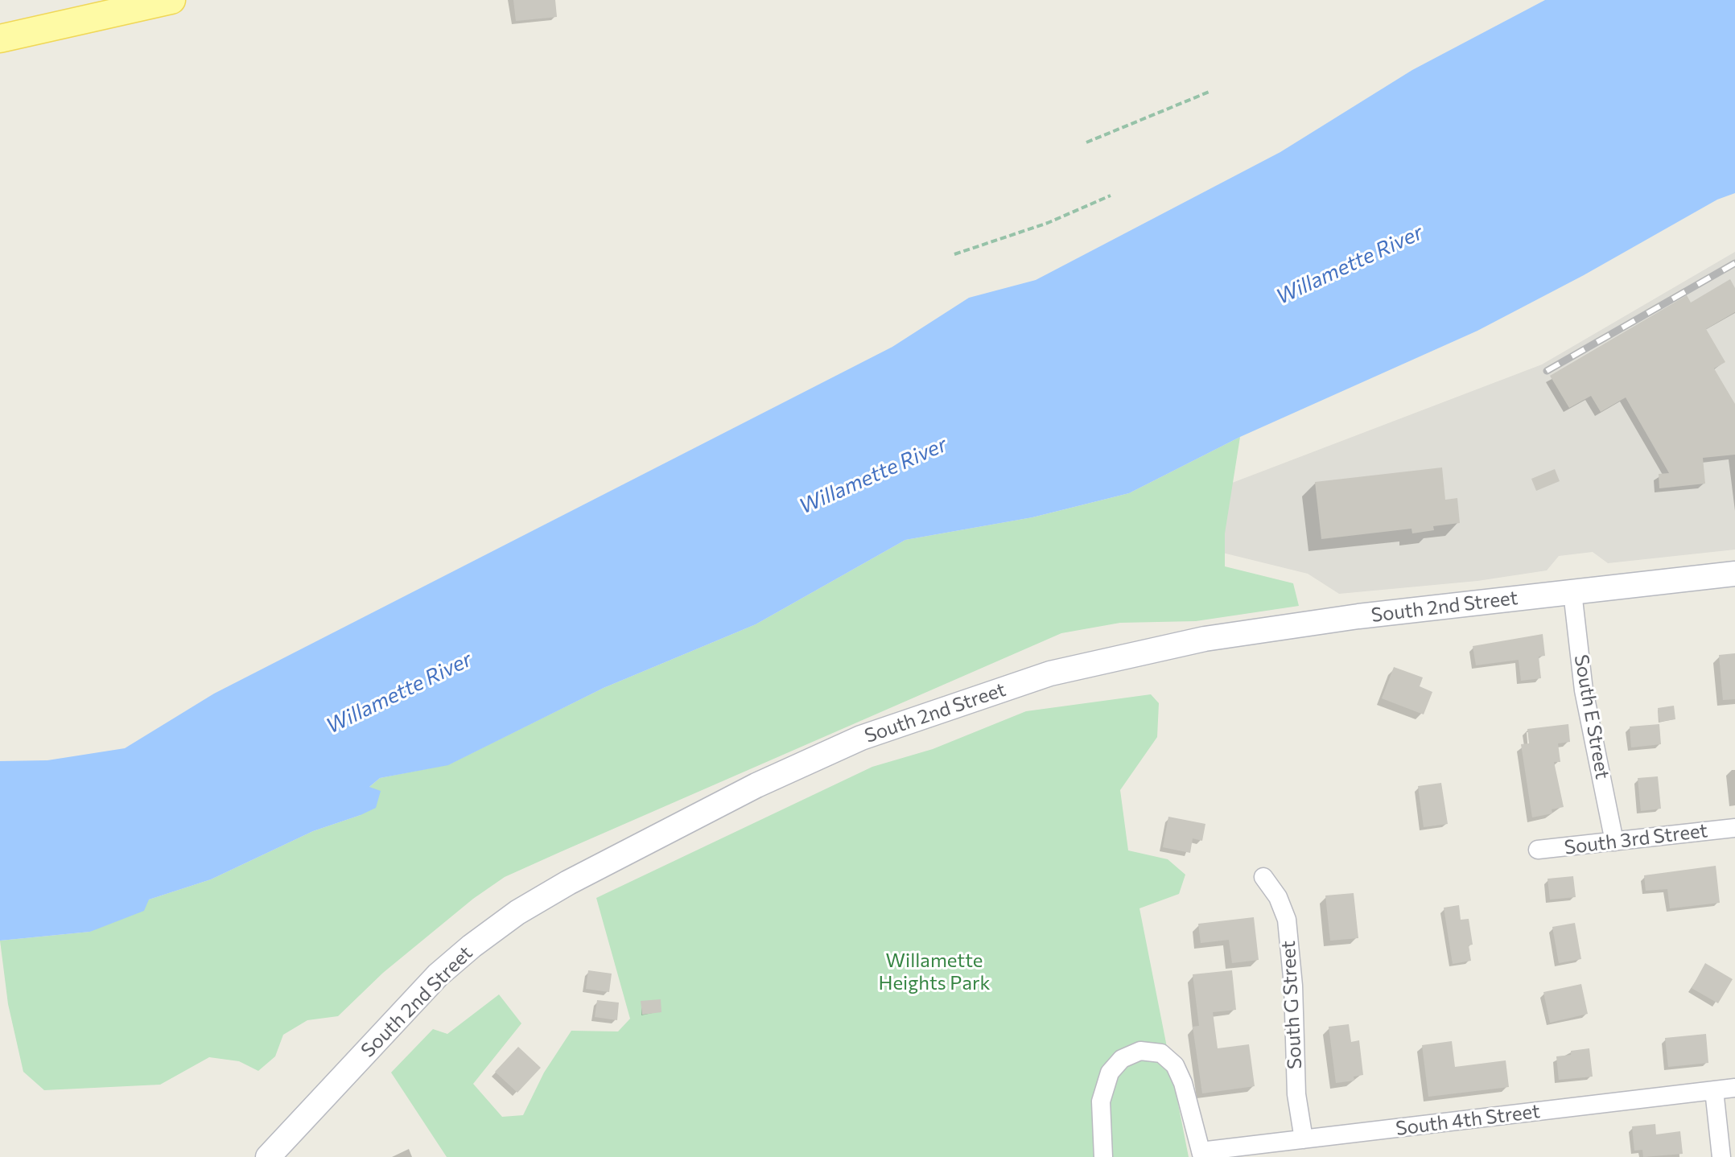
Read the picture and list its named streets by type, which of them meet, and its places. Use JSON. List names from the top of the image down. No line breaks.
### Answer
{"streets":{"street":["South 2nd Street","South E Street","South 3rd Street","South G Street","South 4th Street"]},"crossings":[["South 2nd Street","South E Street"],["South E Street","South 3rd Street"],["South G Street","South 4th Street"]],"water":["Willamette River"],"parks":["Willamette Heights Park"]}
